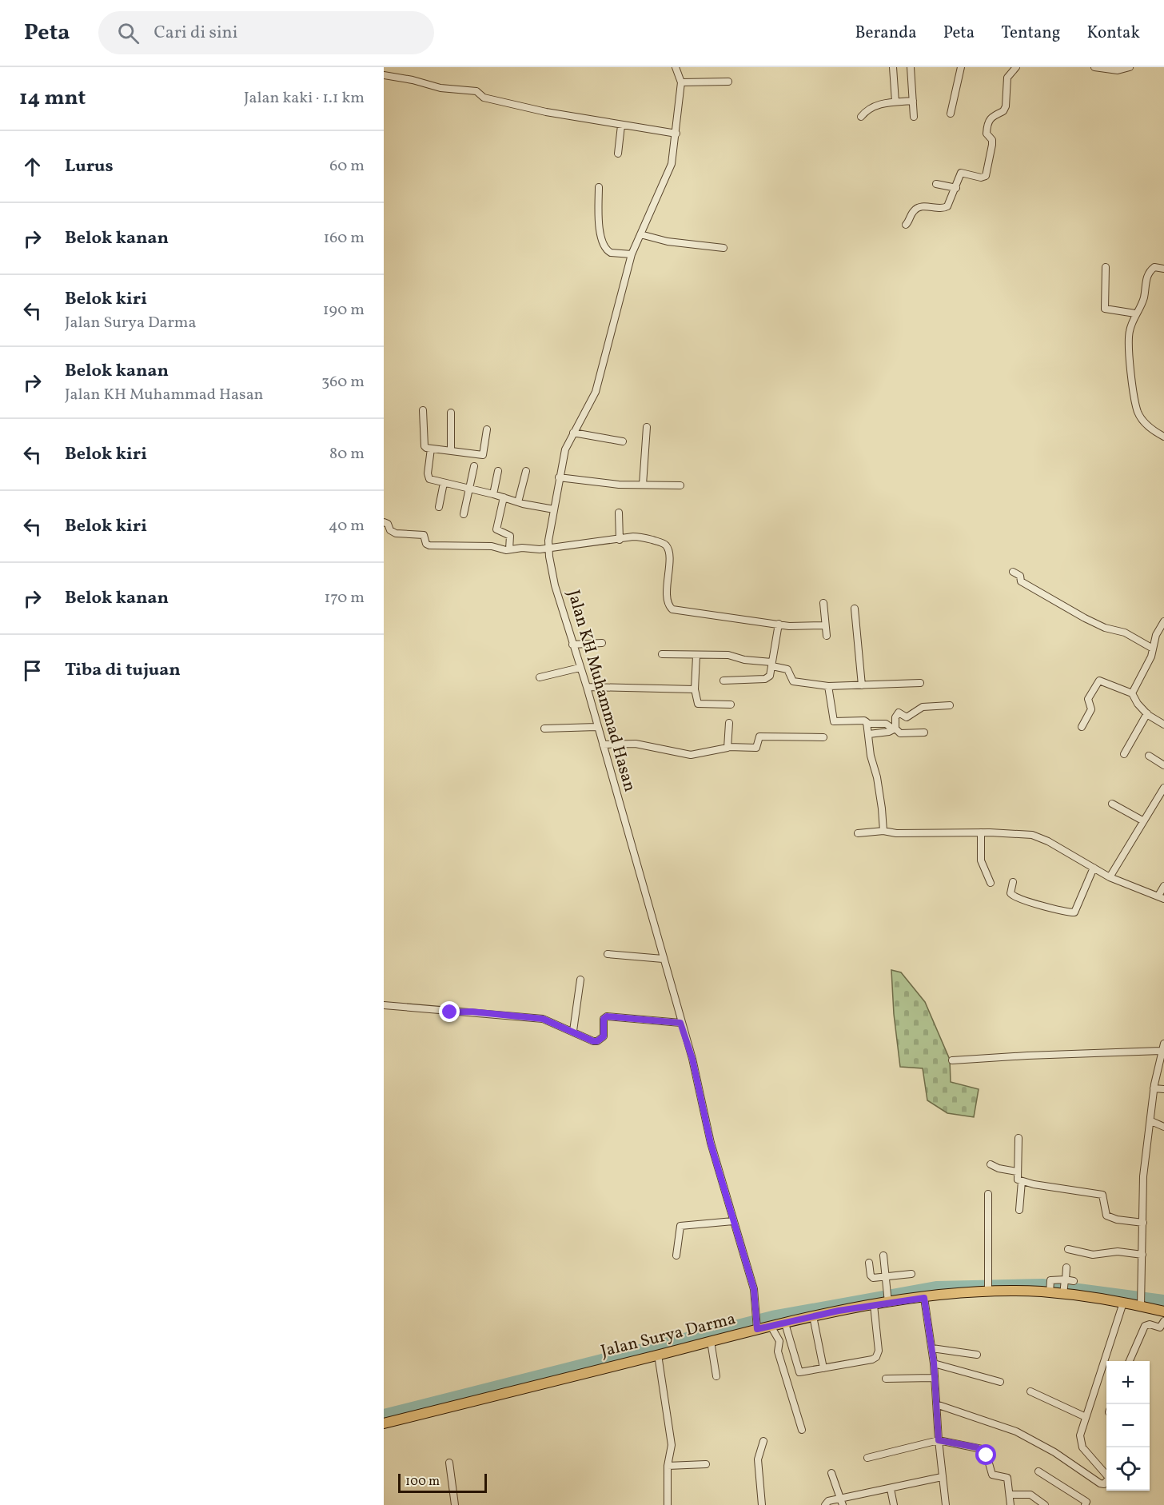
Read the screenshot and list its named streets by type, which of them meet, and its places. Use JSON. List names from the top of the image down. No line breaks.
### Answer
{"streets":{"main road":["Jalan Surya Darma"],"street":["Jalan KH Muhammad Hasan"]},"crossings":[["Jalan KH Muhammad Hasan","Jalan Surya Darma"]],"scale_bar":"100 m","page":{"header":"Peta","search":"Cari di sini","nav":["Beranda","Peta","Tentang","Kontak"],"heading":["14 mnt","Jalan kaki · 1.1 km"],"list":[["Lurus","60 m"],["Belok kanan","160 m"],["Belok kiri","Jalan Surya Darma","190 m"],["Belok kanan","Jalan KH Muhammad Hasan","360 m"],["Belok kiri","80 m"],["Belok kiri","40 m"],["Belok kanan","170 m"],"Tiba di tujuan"],"map_buttons":["+","−"],"scale":"100 m"}}
